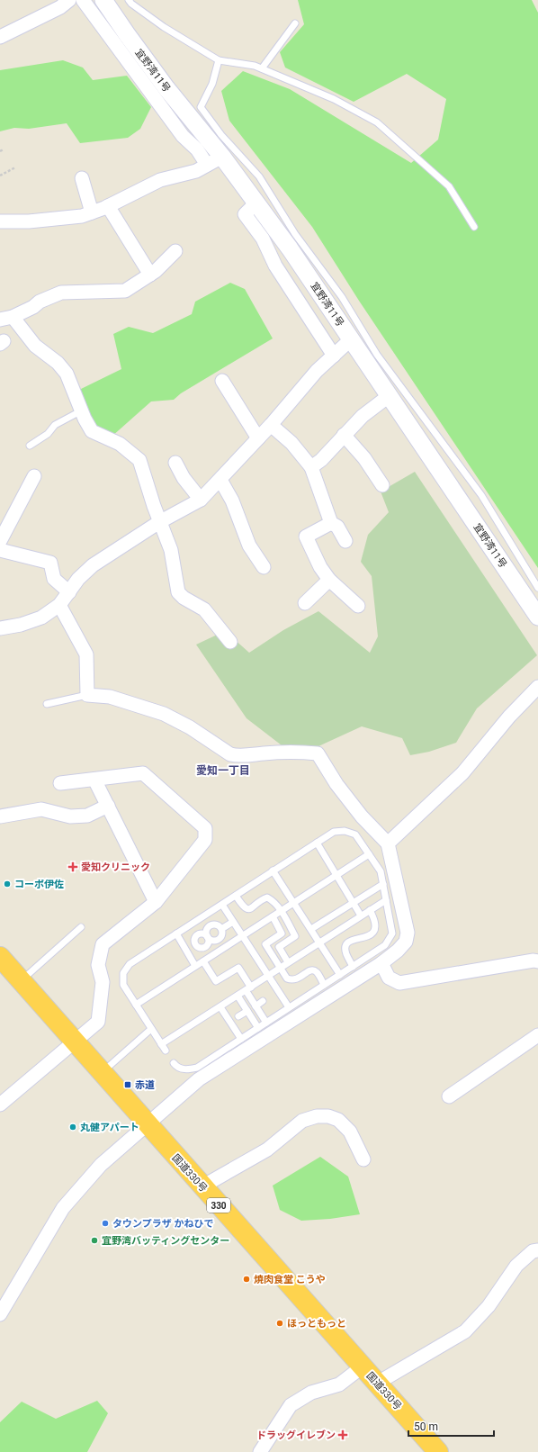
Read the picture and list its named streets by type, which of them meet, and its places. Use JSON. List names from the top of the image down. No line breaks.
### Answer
{"streets":{"highway":["国道330号","330"],"street":["宜野湾11号"]},"districts":["愛知一丁目"],"places":{"health":["愛知クリニック","ドラッグイレブン"],"other":["コーポ伊佐","丸健アパート","タウンプラザ かねひで","宜野湾バッティングセンター","焼肉食堂 こうや","ほっともっと"],"transit":["赤道"]},"scale_bar":"50 m"}
